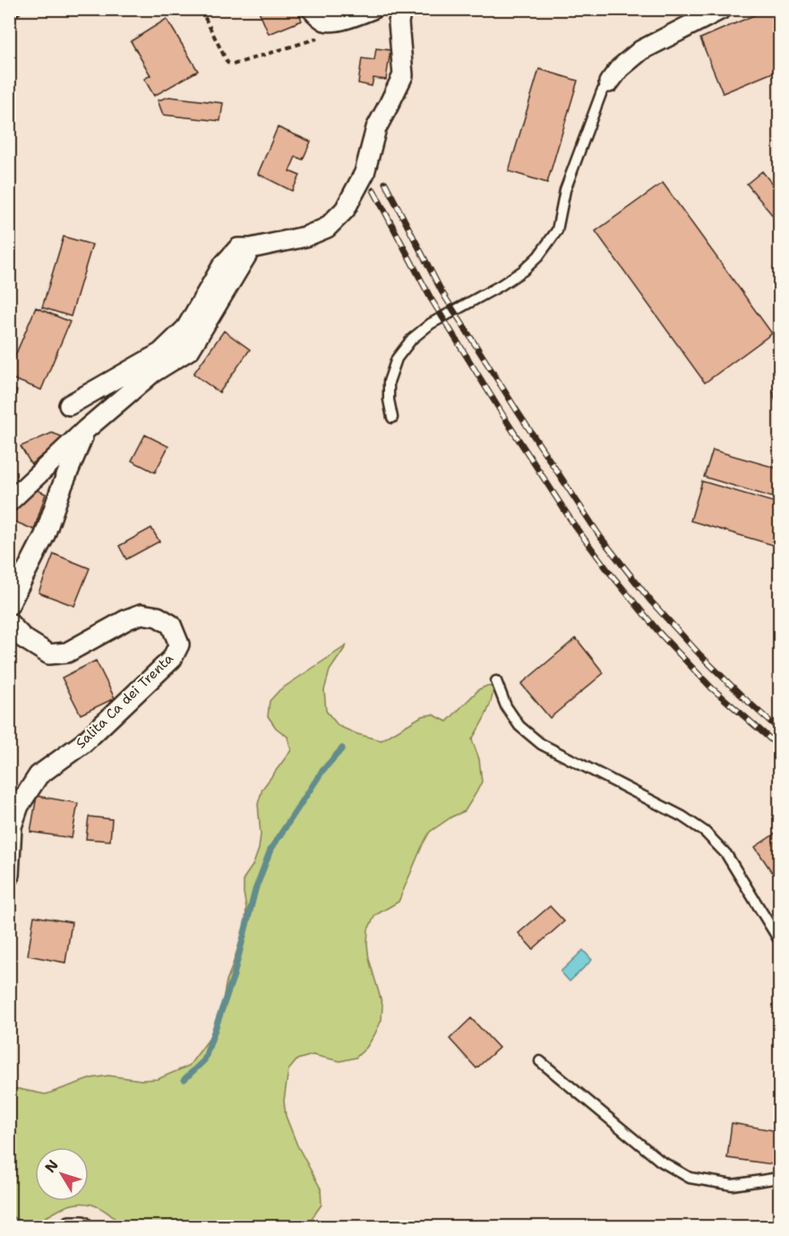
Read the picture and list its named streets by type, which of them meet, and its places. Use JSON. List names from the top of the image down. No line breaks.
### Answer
{"streets":{"street":["Salita Ca dei Trenta"]},"north":"top left"}
